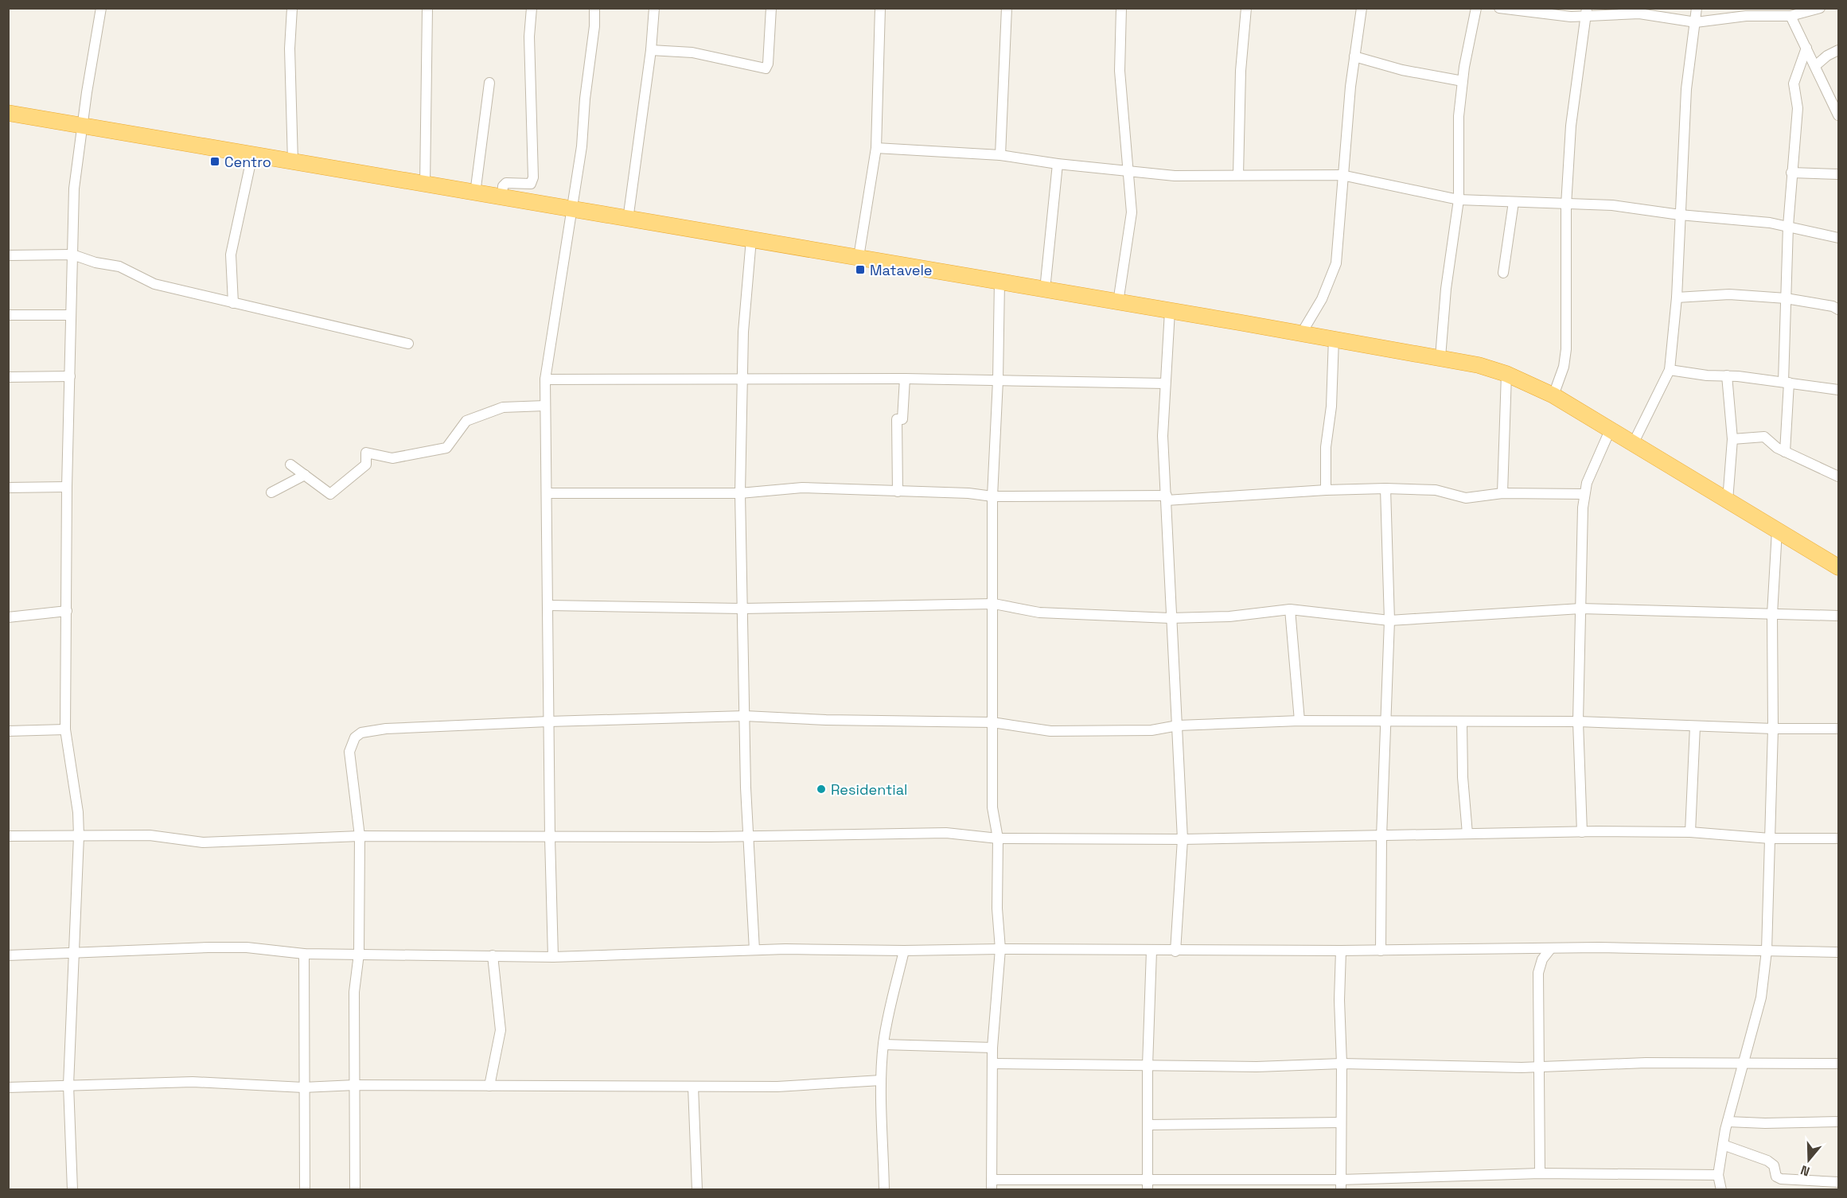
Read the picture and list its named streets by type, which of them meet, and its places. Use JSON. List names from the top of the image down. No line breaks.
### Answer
{"places":{"transit":["Centro","Matavele"],"other":["Residential"]},"north":"bottom"}
